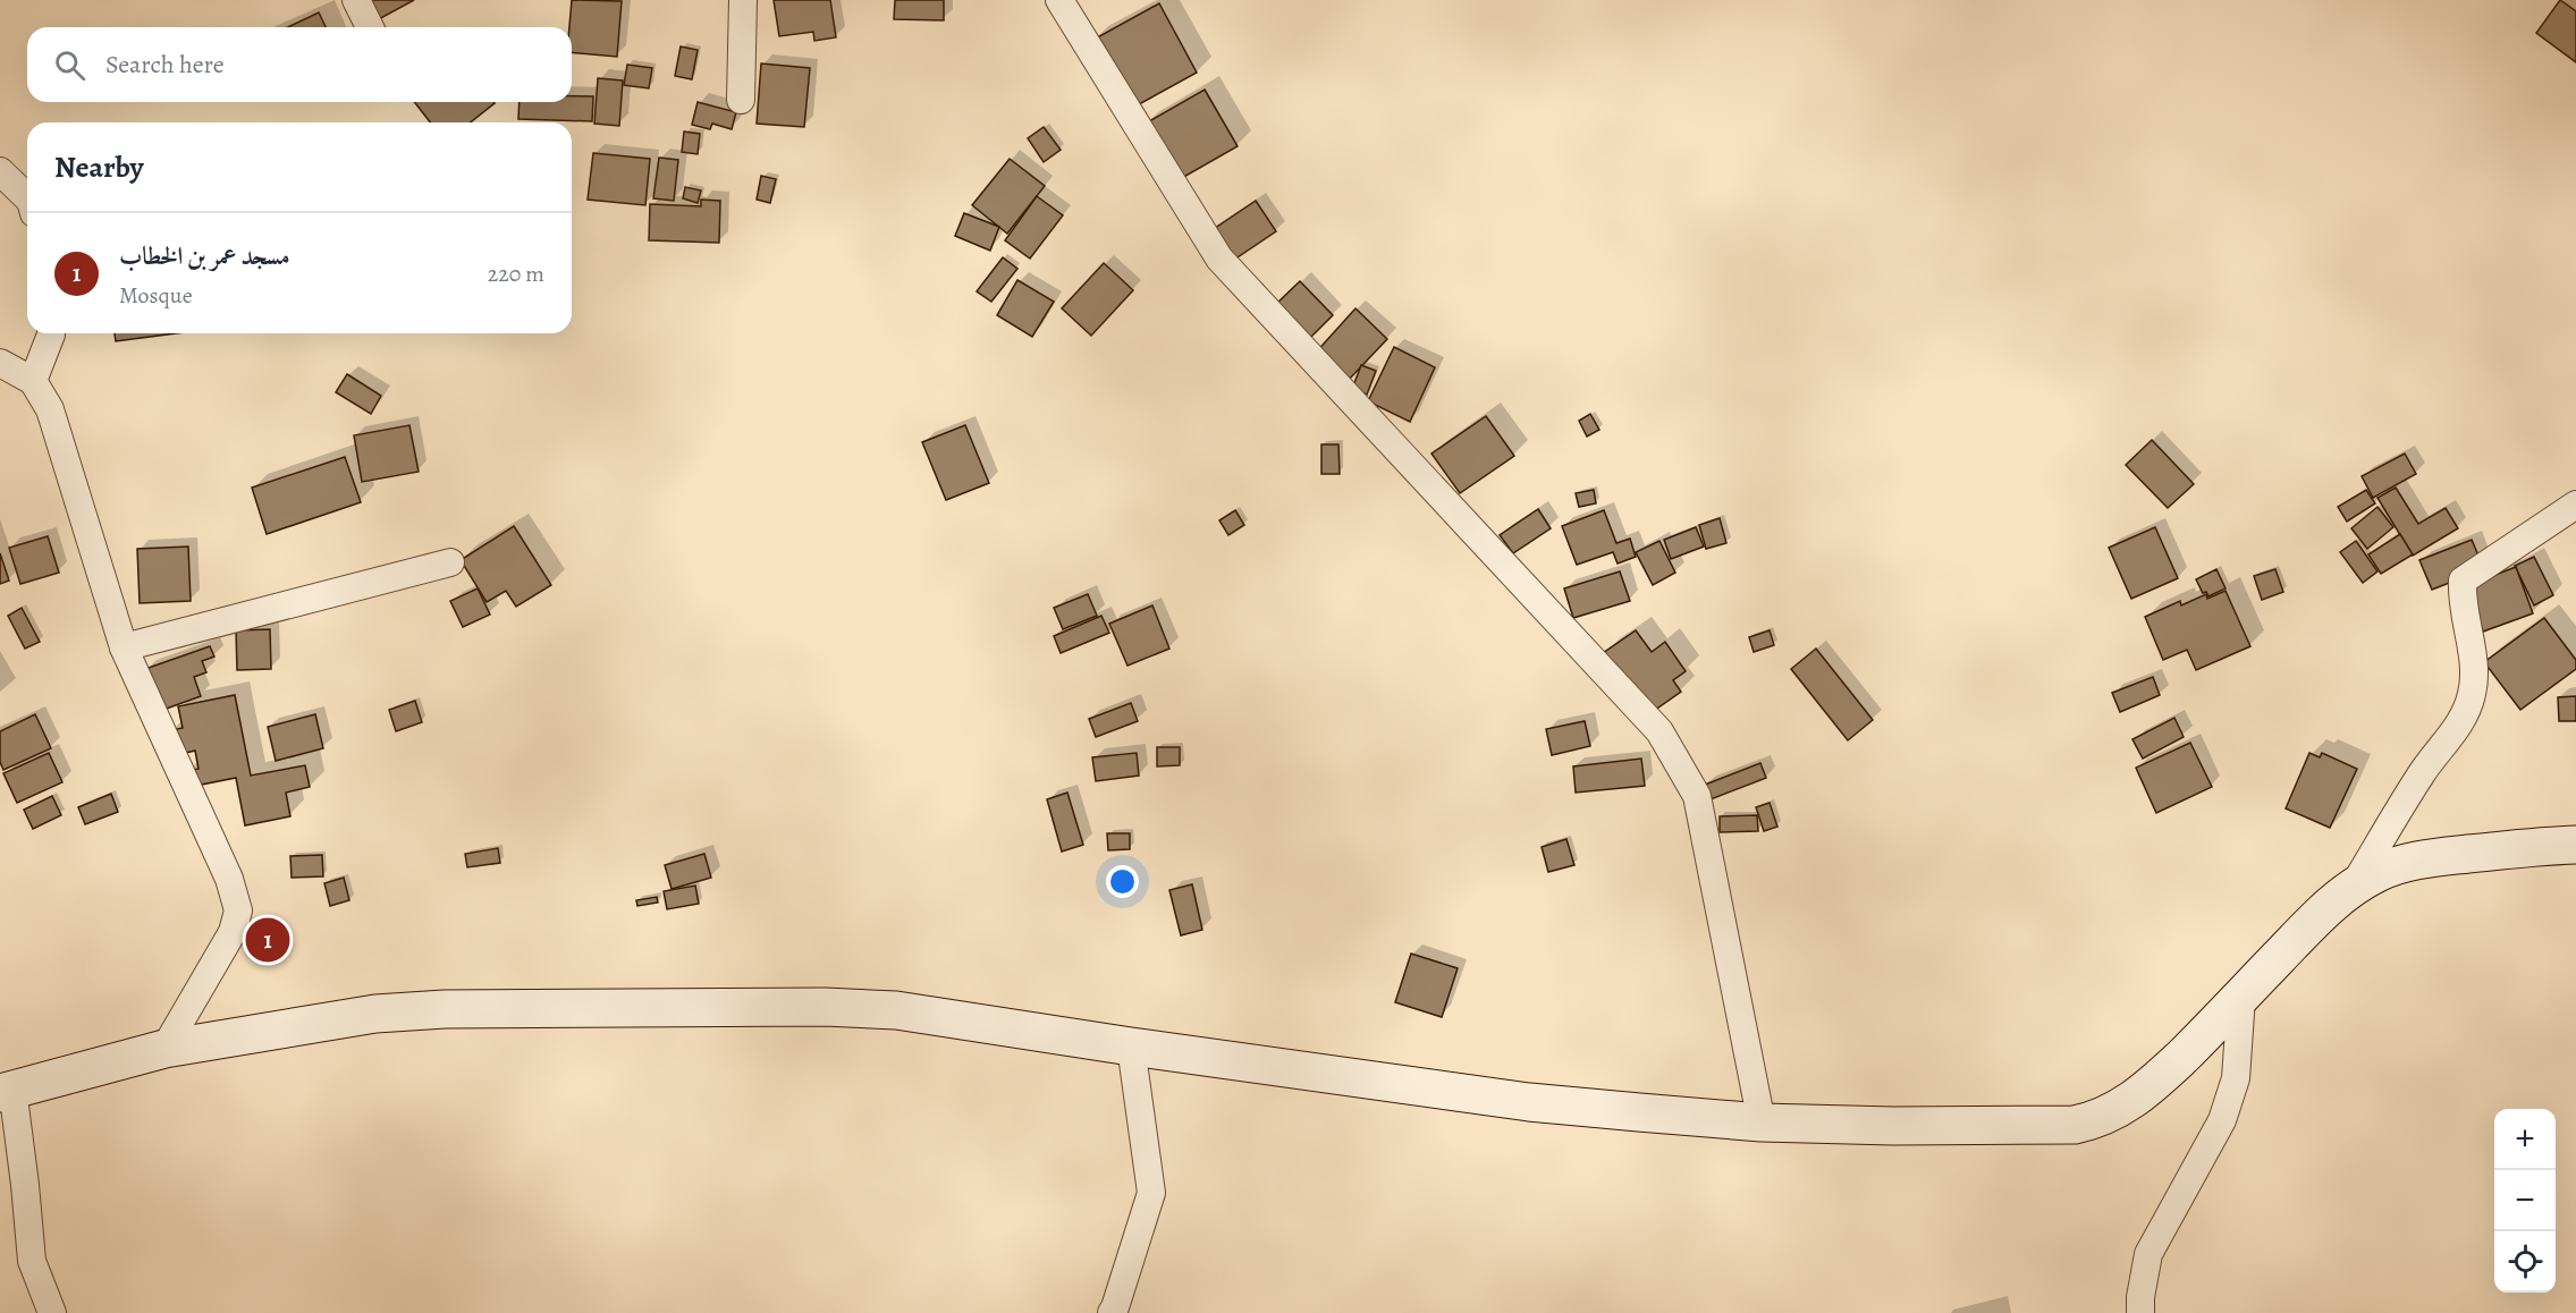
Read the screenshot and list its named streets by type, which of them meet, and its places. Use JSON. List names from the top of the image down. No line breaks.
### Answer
{"page":{"search":"Search here","heading":"Nearby","list":[{"mark":"1","name":"مسجد عمر بن الخطاب","note":"Mosque","value":"220 m"}],"pins":"1","map_buttons":["+","−"]}}
